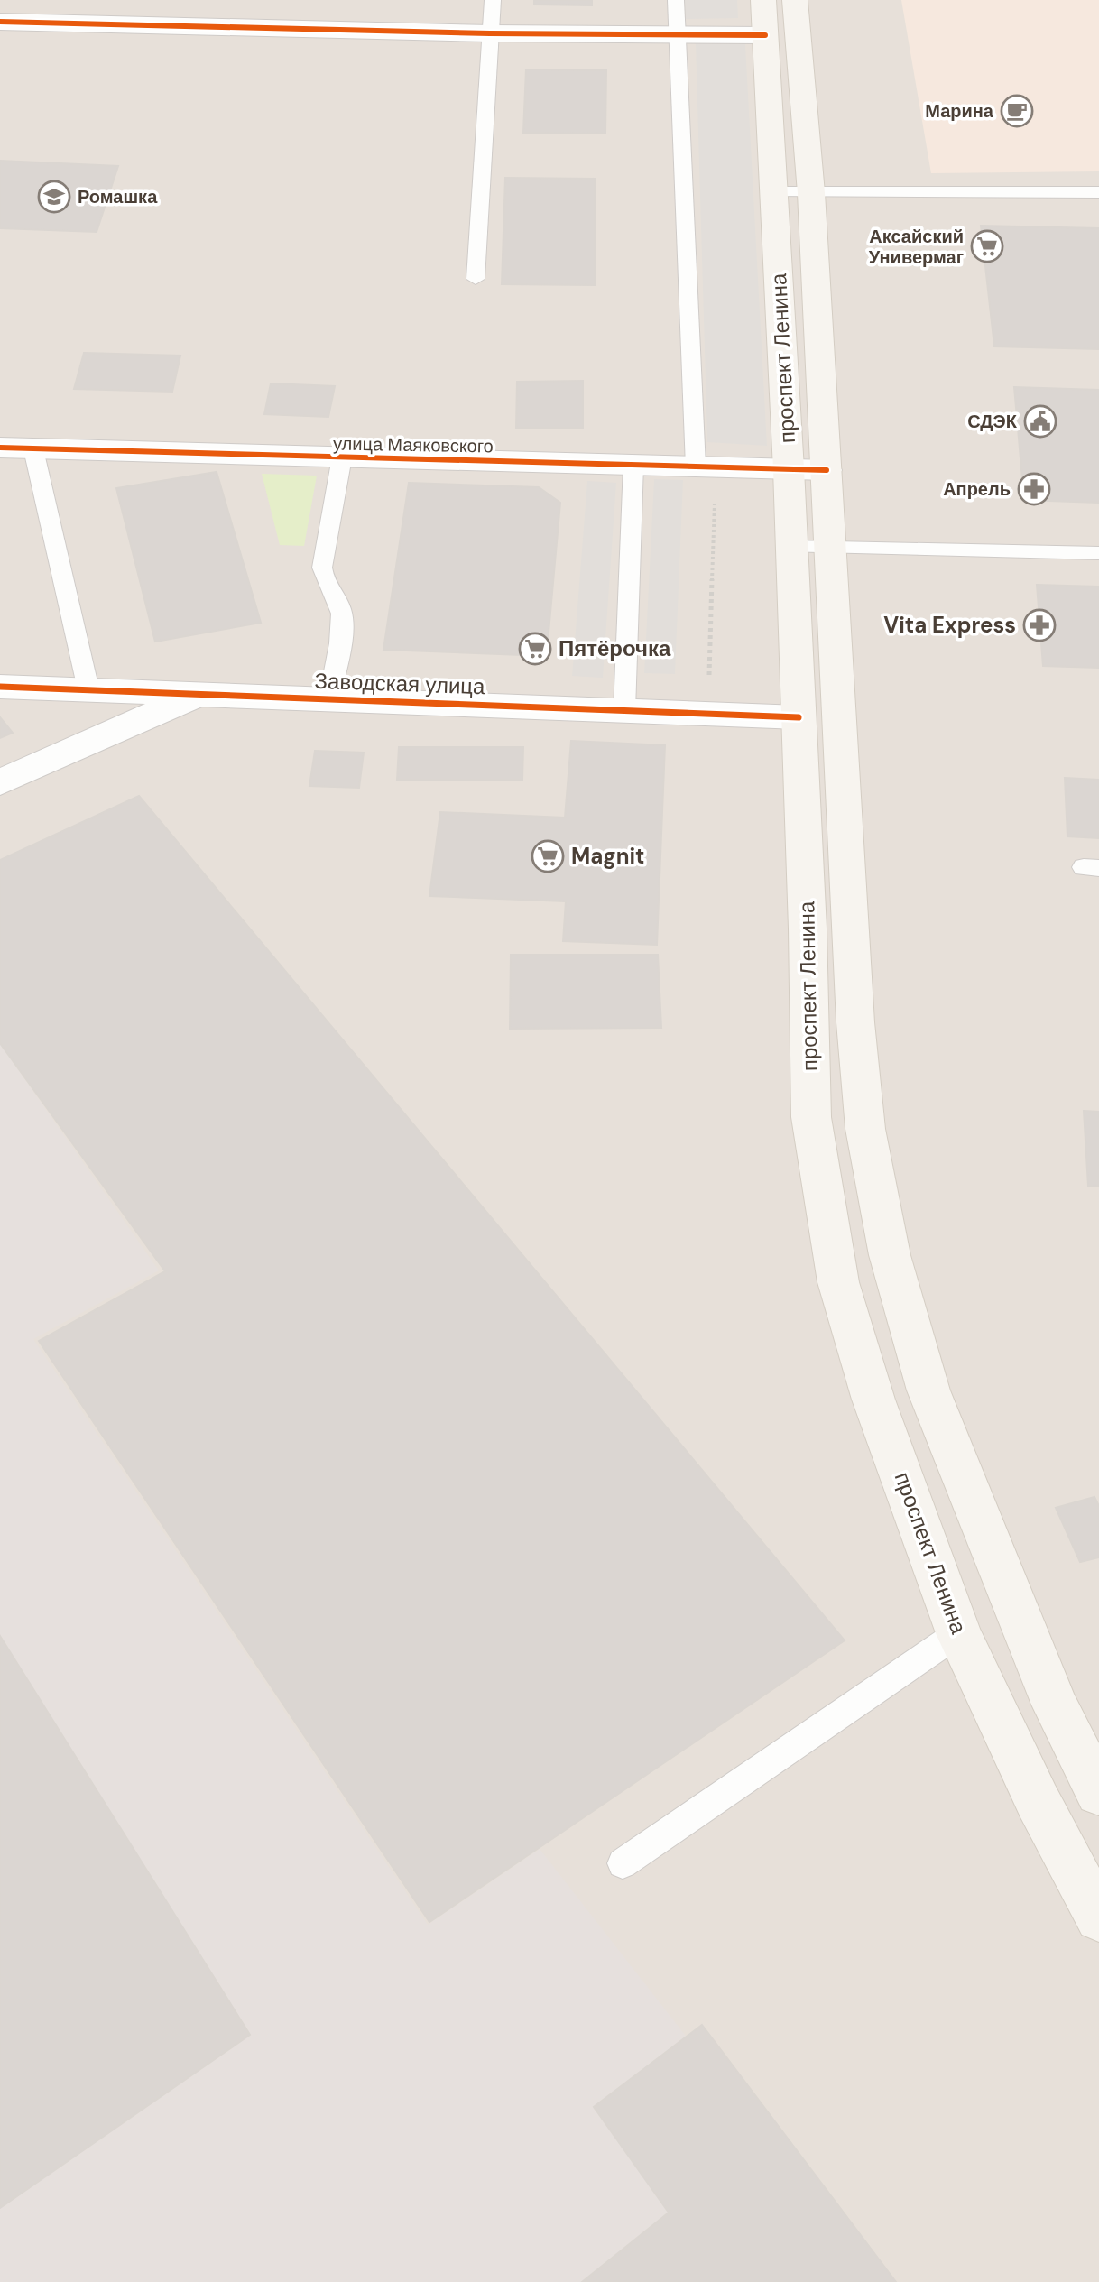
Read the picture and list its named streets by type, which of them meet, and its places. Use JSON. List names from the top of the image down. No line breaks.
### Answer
{"streets":{"main road":["проспект Ленина"],"street":["улица Маяковского","Заводская улица"]},"crossings":[["проспект Ленина","улица Маяковского"],["проспект Ленина","Заводская улица"]],"places":{"cafe":["Марина"],"school or university":["Ромашка"],"supermarket":["Аксайский Универмаг","Пятёрочка","Magnit"],"public building":["СДЭК"],"pharmacy":["Апрель","Vita Express"]}}
